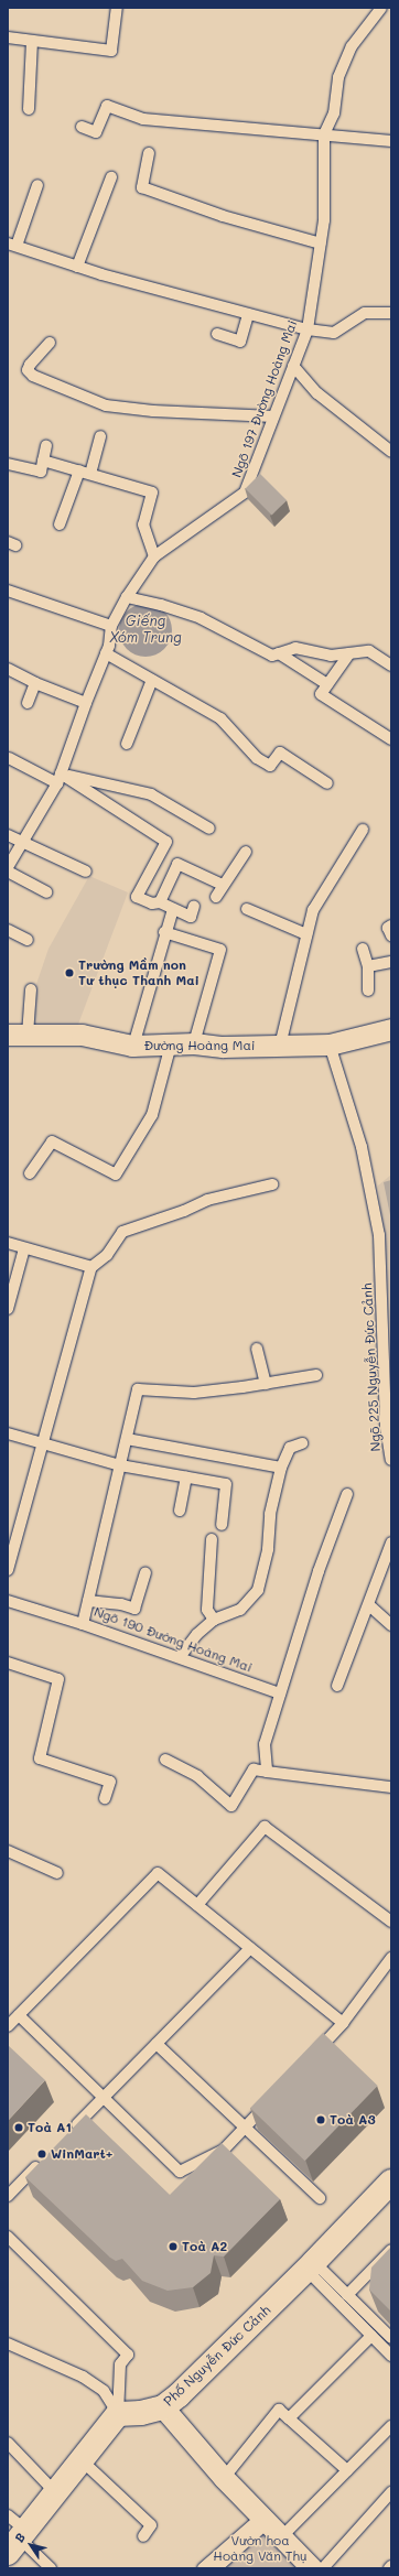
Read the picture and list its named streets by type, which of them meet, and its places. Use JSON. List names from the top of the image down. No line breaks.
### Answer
{"streets":{"street":["Đường Hoàng Mai","Phố Nguyễn Đức Cảnh"],"lane":["Ngõ 197 Đường Hoàng Mai","Ngõ 225 Nguyễn Đức Cảnh","Ngõ 190 Đường Hoàng Mai"]},"crossings":[["Đường Hoàng Mai","Ngõ 225 Nguyễn Đức Cảnh"]],"water":["Giếng Xóm Trung"],"parks":["Vườn hoa Hoàng Văn Thụ"],"places":["Trường Mầm non Tư thục Thanh Mai","Toà A3","Toà A1","WinMart+","Toà A2"],"north":"top left"}
